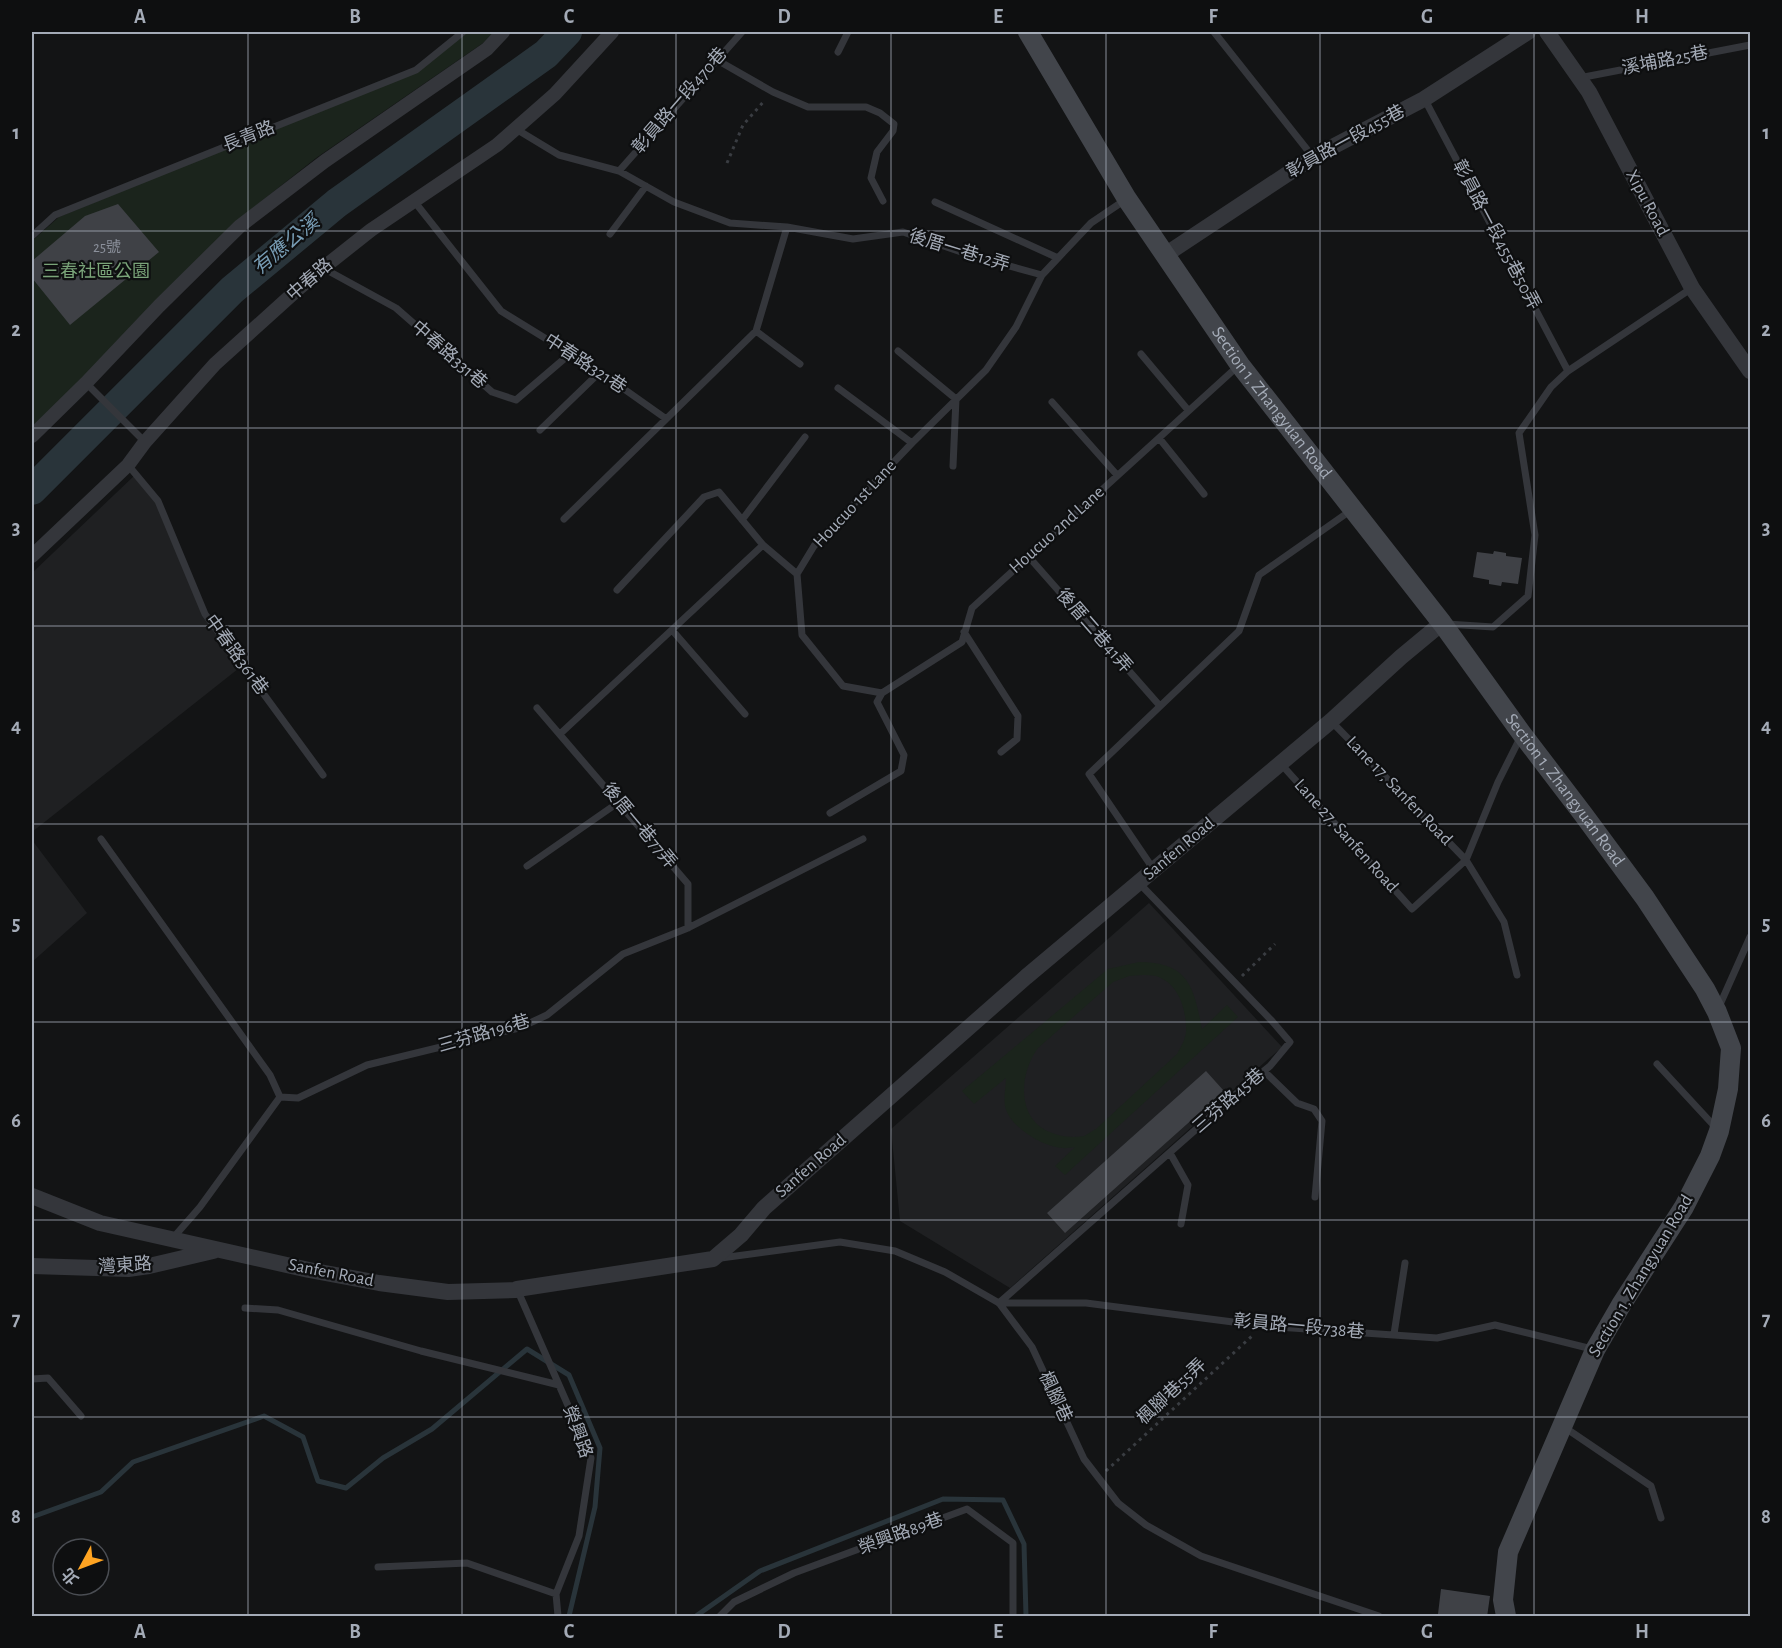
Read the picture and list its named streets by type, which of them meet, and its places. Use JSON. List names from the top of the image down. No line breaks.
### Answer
{"streets":{"main road":["Section 1, Zhangyuan Road"],"street":["彰員路一段455巷","Xipu Road","中春路","Sanfen Road","灣東路"],"lane":["溪埔路25巷","彰員路一段470巷","長青路","彰員路一段455巷50弄","後厝一巷12弄","中春路331巷","中春路321巷","Houcuo 1st Lane","Houcuo 2nd Lane","後厝二巷41弄","中春路361巷","Lane 17, Sanfen Road","後厝一巷77弄","Lane 27, Sanfen Road","三芬路196巷","三芬路45巷","彰員路一段738巷","楓腳巷","榮興路","榮興路89巷"],"path":["楓腳巷55弄"]},"crossings":[["溪埔路25巷","Xipu Road"],["彰員路一段470巷","後厝一巷12弄"],["彰員路一段455巷","彰員路一段455巷50弄"],["彰員路一段455巷","Section 1, Zhangyuan Road"],["後厝一巷12弄","中春路"],["後厝一巷12弄","Houcuo 1st Lane"],["中春路","中春路331巷"],["中春路","中春路321巷"],["中春路","中春路361巷"],["中春路331巷","中春路321巷"],["Section 1, Zhangyuan Road","Houcuo 1st Lane"],["Section 1, Zhangyuan Road","Houcuo 2nd Lane"],["Section 1, Zhangyuan Road","Sanfen Road"],["Section 1, Zhangyuan Road","彰員路一段738巷"],["Houcuo 2nd Lane","後厝二巷41弄"],["Lane 17, Sanfen Road","Lane 27, Sanfen Road"],["Lane 17, Sanfen Road","Sanfen Road"],["後厝一巷77弄","三芬路196巷"],["Lane 27, Sanfen Road","Sanfen Road"],["Sanfen Road","三芬路45巷"],["Sanfen Road","灣東路"],["Sanfen Road","楓腳巷"],["Sanfen Road","榮興路"],["三芬路45巷","彰員路一段738巷"],["三芬路45巷","楓腳巷"],["彰員路一段738巷","楓腳巷55弄"],["彰員路一段738巷","楓腳巷"],["楓腳巷55弄","楓腳巷"]],"water":["有應公溪"],"parks":["三春社區公園"],"house_numbers":["25號"],"north":"bottom left","grid":{"columns":["A","B","C","D","E","F","G","H"],"rows":["1","2","3","4","5","6","7","8"]}}
